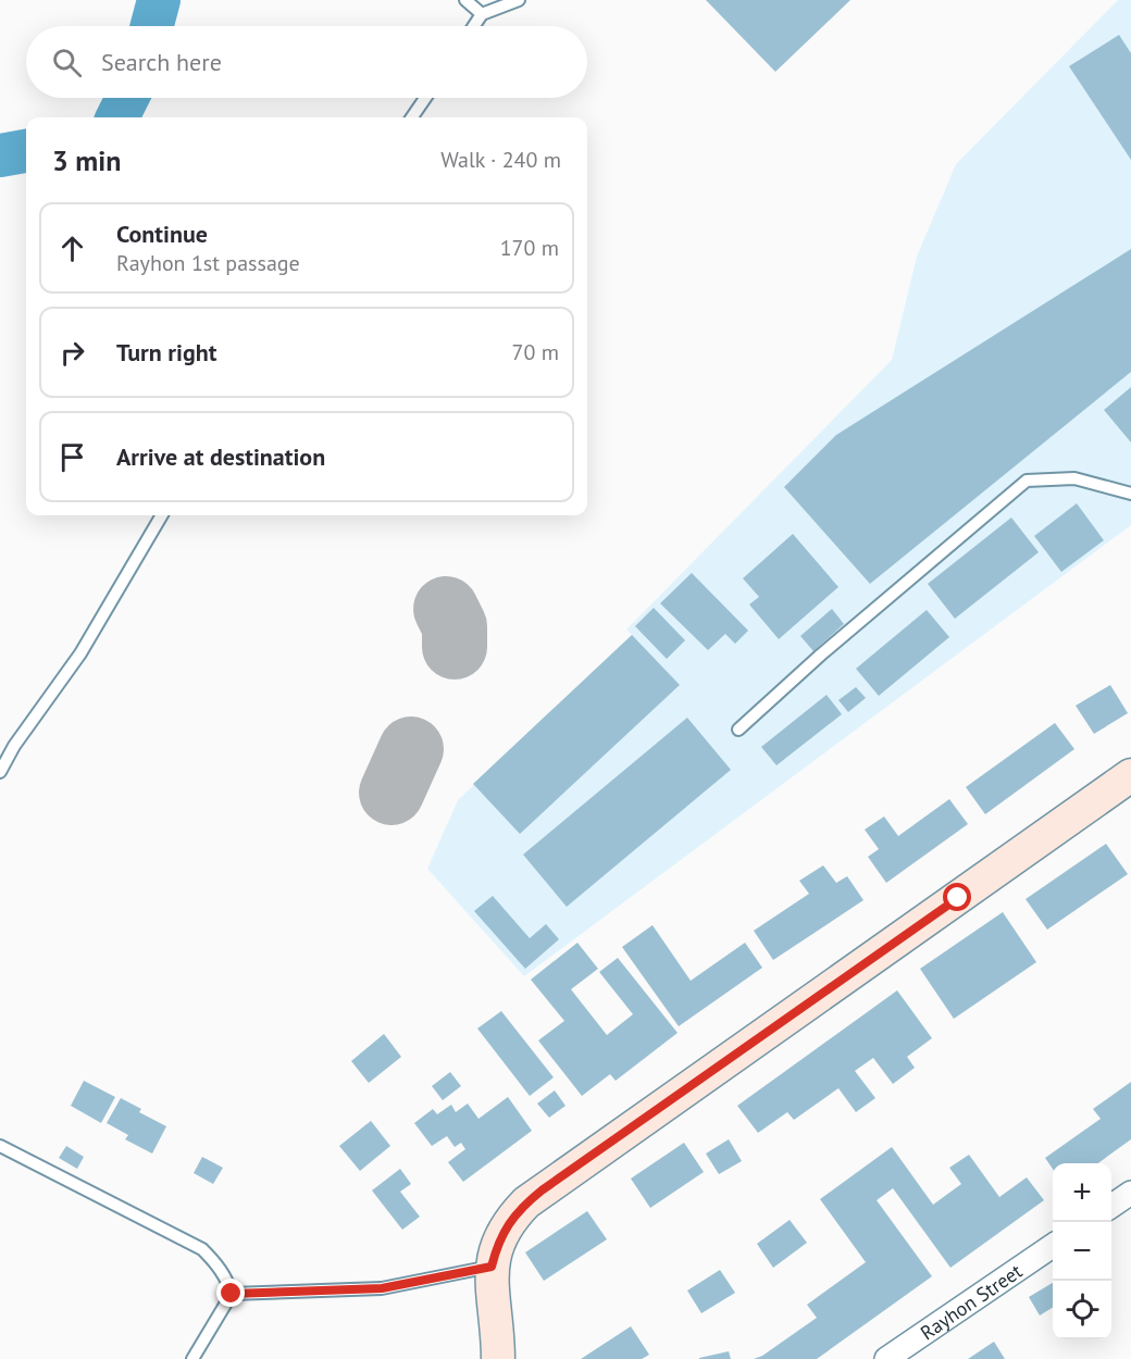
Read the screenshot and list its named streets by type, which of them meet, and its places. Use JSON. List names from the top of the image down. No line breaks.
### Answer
{"streets":{"street":["Rayhon Street"]},"page":{"search":"Search here","heading":["3 min","Walk · 240 m"],"list":[["Continue","Rayhon 1st passage","170 m"],["Turn right","70 m"],"Arrive at destination"],"map_buttons":["+","−"]}}
